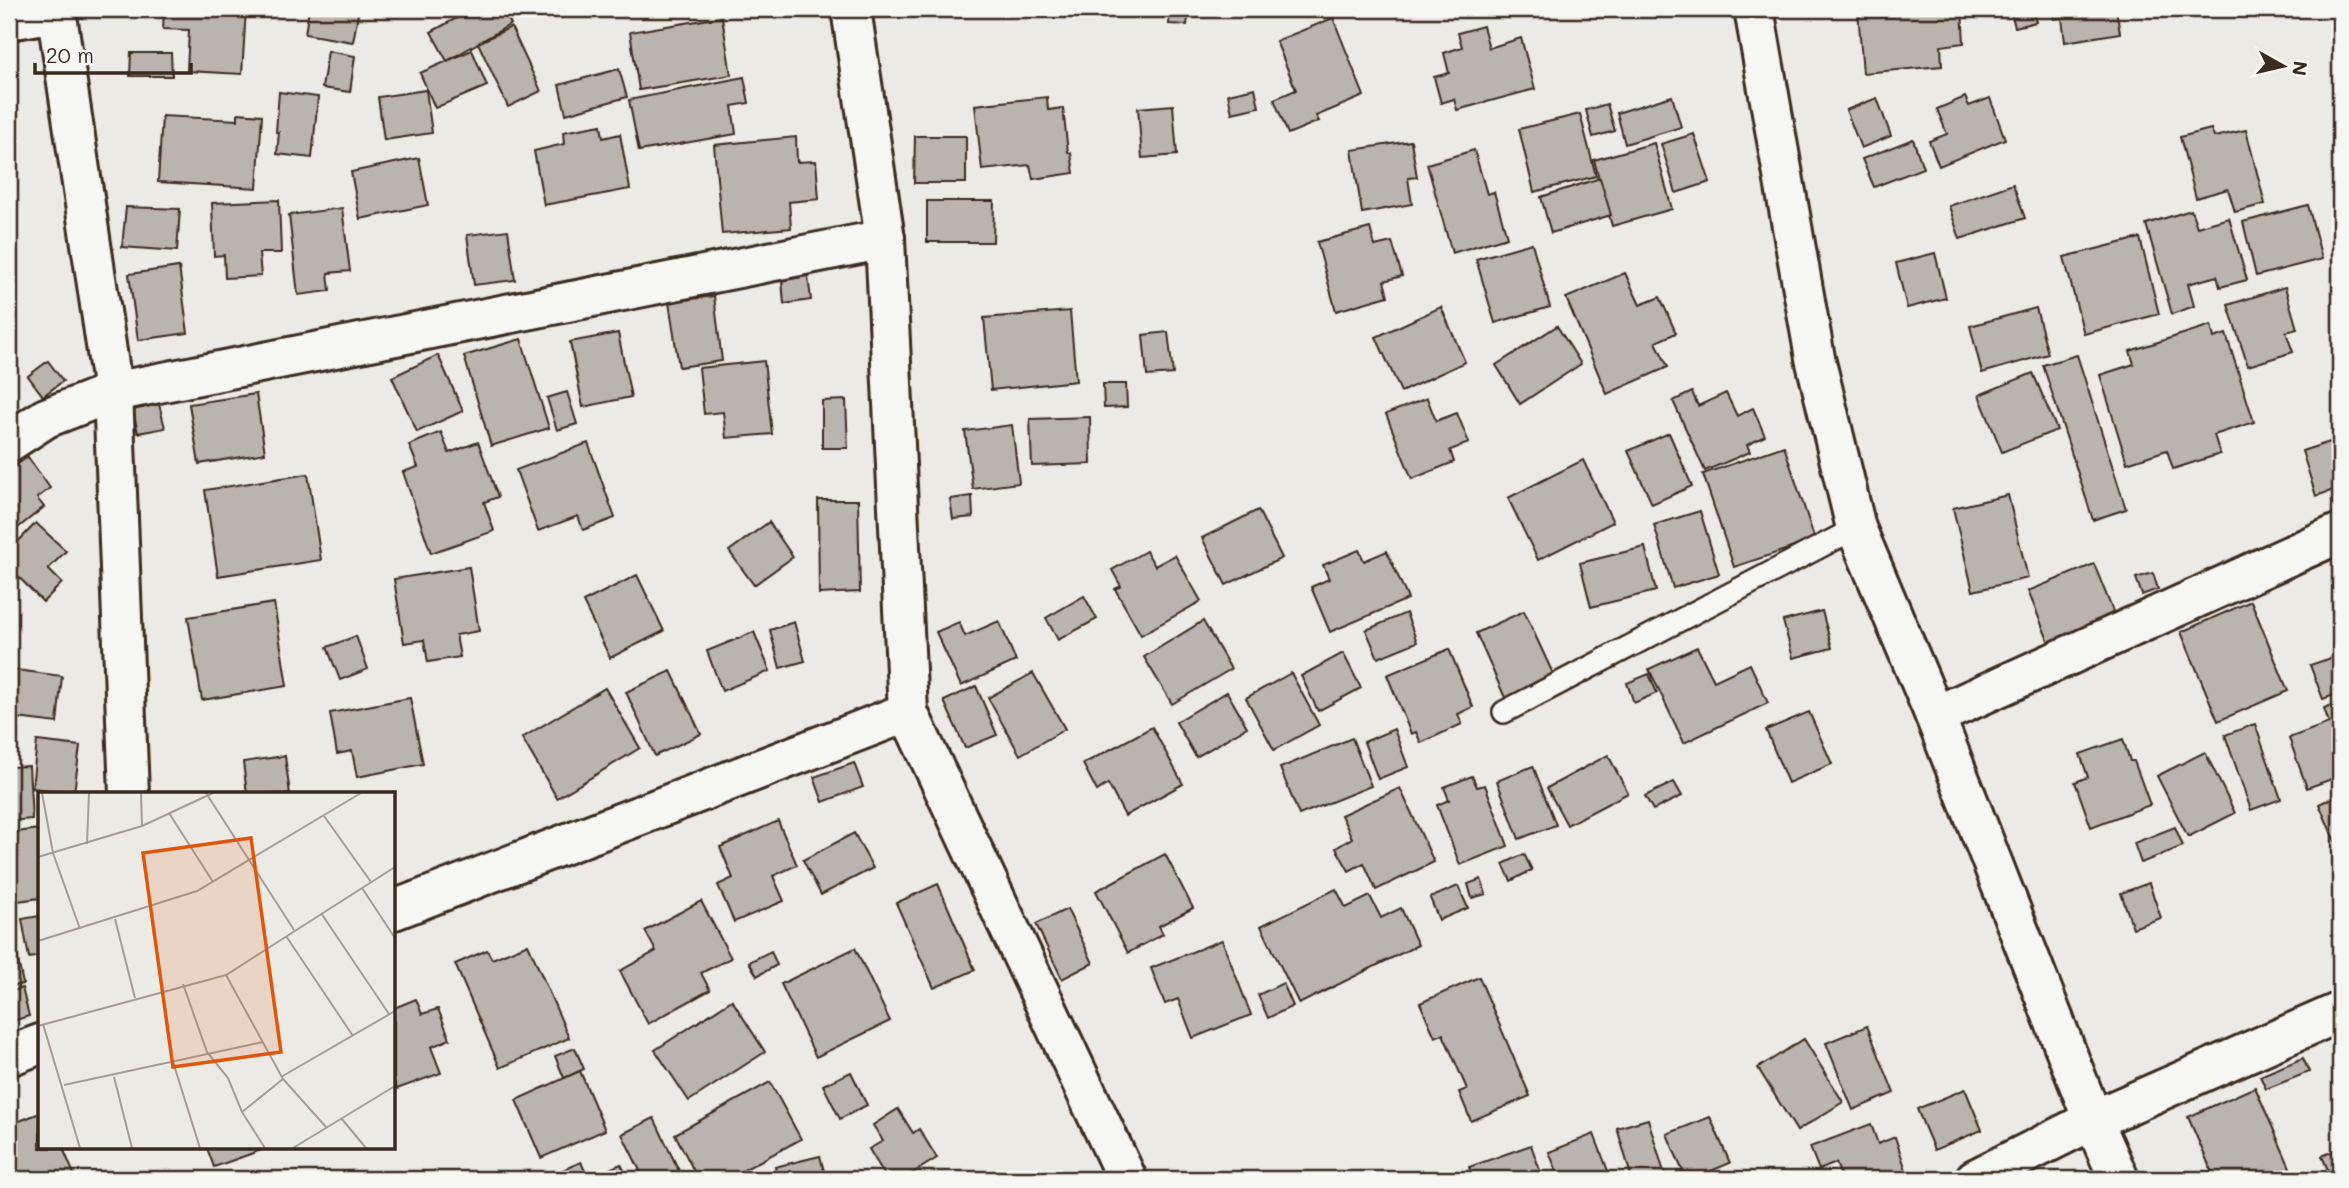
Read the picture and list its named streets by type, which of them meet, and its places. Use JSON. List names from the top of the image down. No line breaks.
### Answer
{"scale_bar":"20 m","north":"right"}
